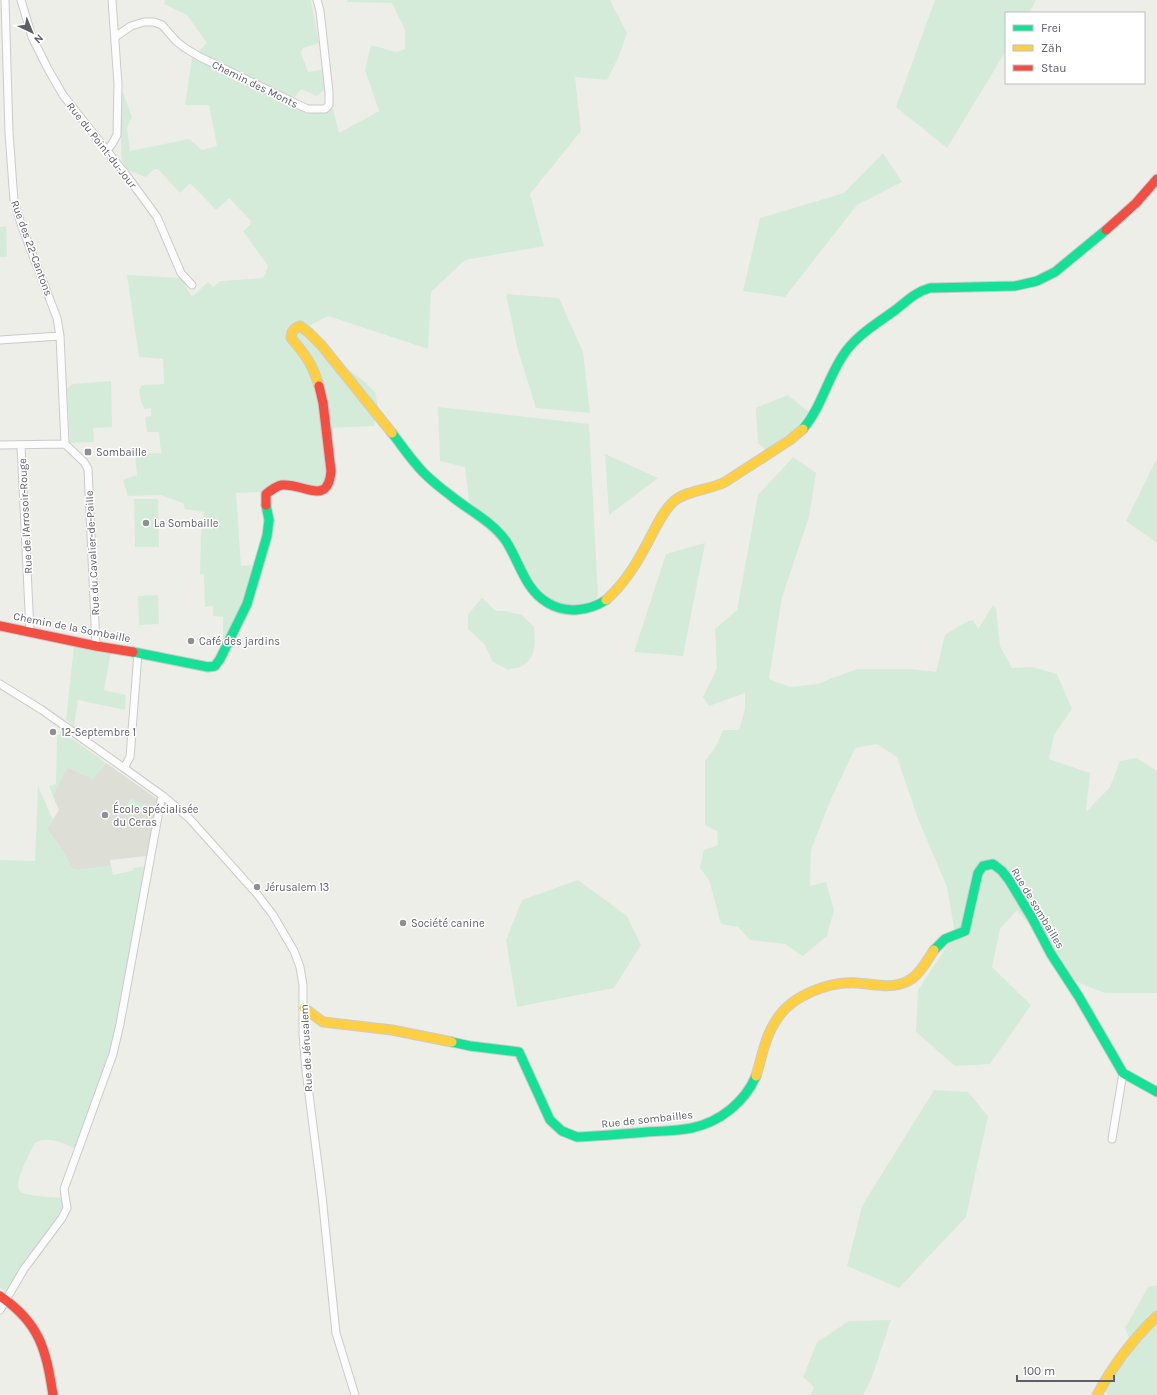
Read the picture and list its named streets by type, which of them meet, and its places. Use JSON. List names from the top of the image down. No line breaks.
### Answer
{"streets":{"street":["Chemin des Monts","Rue du Point-du-Jour","Rue des 22-Cantons","Rue de l'Arrosoir-Rouge","Rue du Cavalier-de-Paille","Chemin de la Sombaille","Rue de sombailles","Rue de Jérusalem"]},"crossings":[["Rue des 22-Cantons","Rue de l'Arrosoir-Rouge"],["Rue des 22-Cantons","Rue du Cavalier-de-Paille"],["Rue de l'Arrosoir-Rouge","Rue du Cavalier-de-Paille"],["Rue de l'Arrosoir-Rouge","Chemin de la Sombaille"],["Rue du Cavalier-de-Paille","Chemin de la Sombaille"],["Rue de sombailles","Rue de Jérusalem"]],"places":{"transit":["Sombaille"],"other":["La Sombaille","Café des jardins","12-Septembre 1","École spécialisée du Ceras","Jérusalem 13","Société canine"]},"legend":["Frei","Zäh","Stau"],"scale_bar":"100 m","north":"bottom right"}
